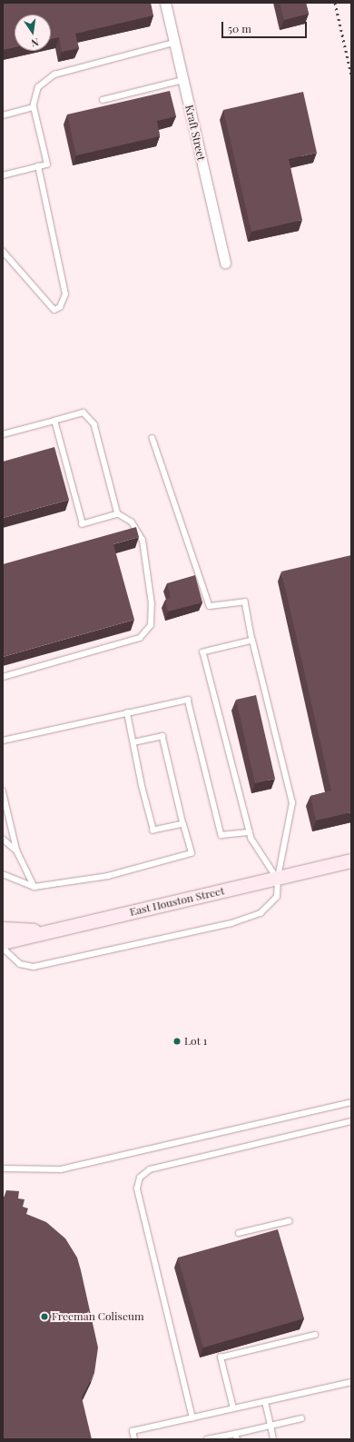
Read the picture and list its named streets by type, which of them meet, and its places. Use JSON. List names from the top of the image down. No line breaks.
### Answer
{"streets":{"main road":["East Houston Street"],"street":["Kraft Street"]},"places":["Lot 1","Freeman Coliseum"],"scale_bar":"50 m","north":"bottom"}
